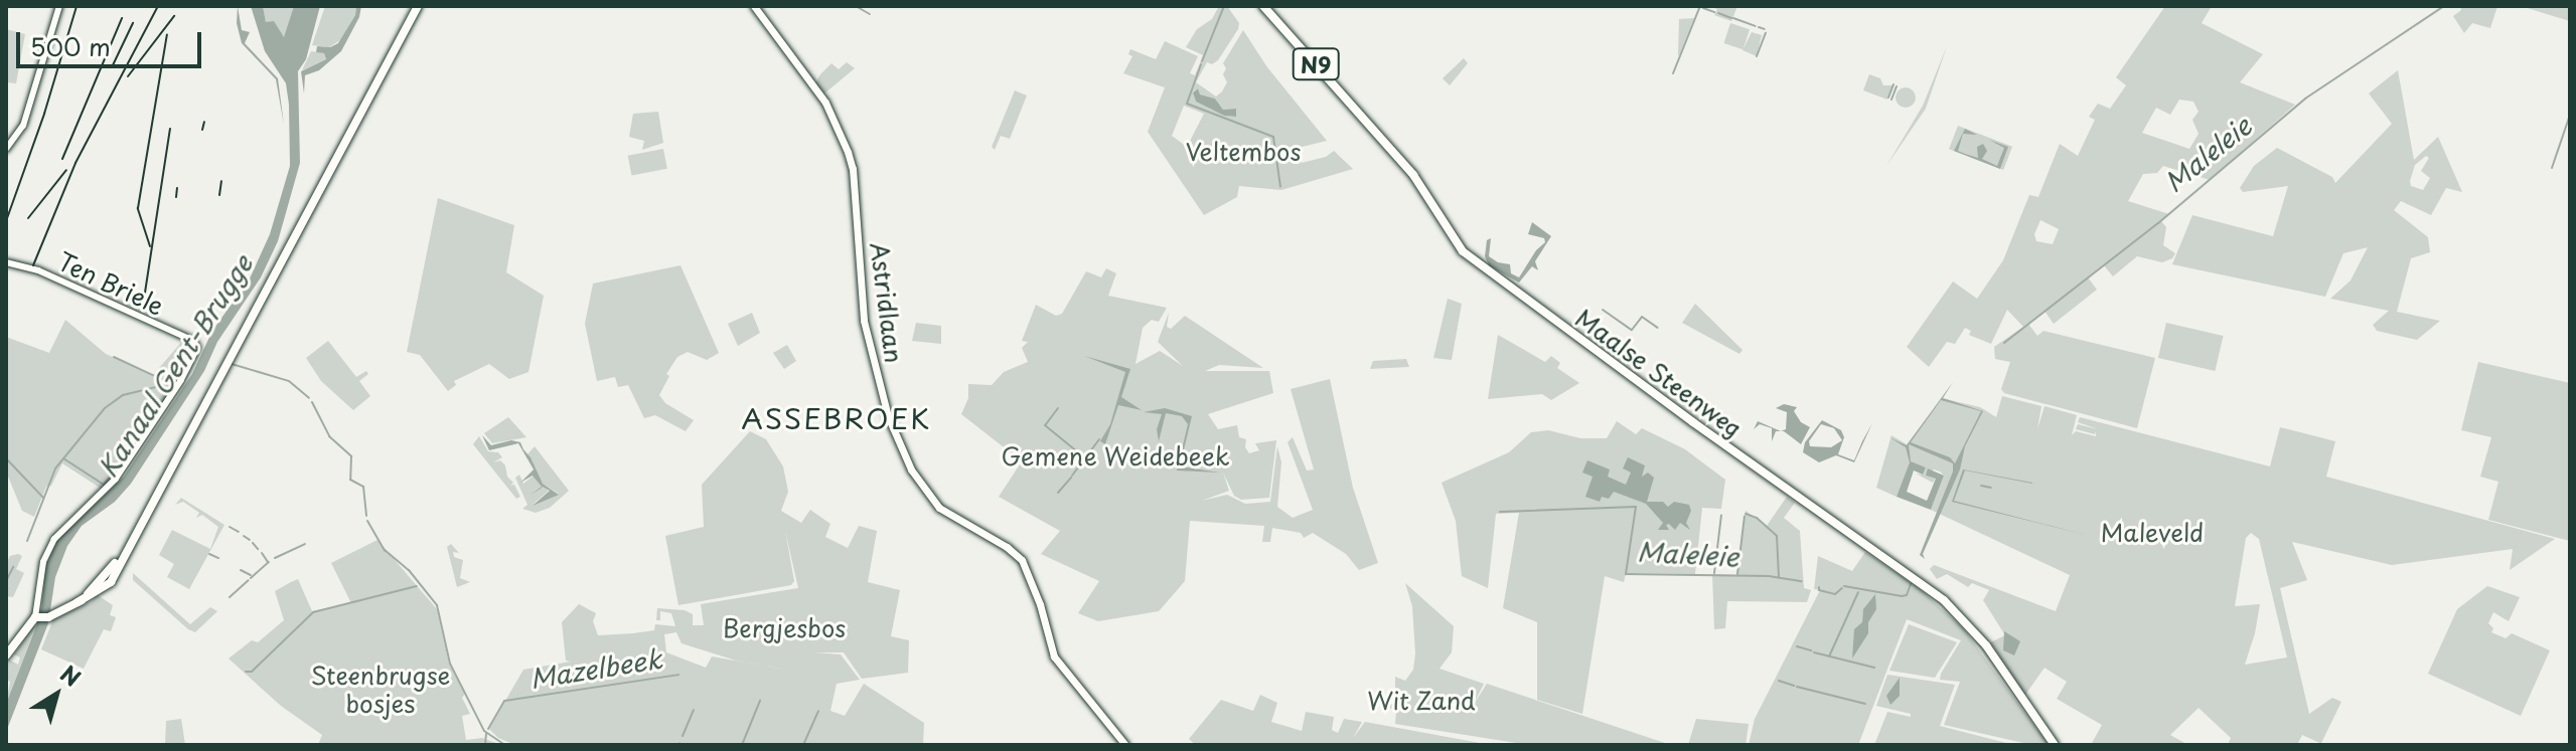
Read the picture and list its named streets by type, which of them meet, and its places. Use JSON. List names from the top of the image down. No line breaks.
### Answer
{"streets":{"main road":["N9","Astridlaan","Maalse Steenweg"],"street":["Ten Briele"]},"districts":["ASSEBROEK"],"water":["Maleleie","Kanaal Gent-Brugge","Mazelbeek"],"parks":["Veltembos","Gemene Weidebeek","Maleveld","Bergjesbos","Steenbrugse bosjes","Wit Zand"],"scale_bar":"500 m","north":"top right"}
